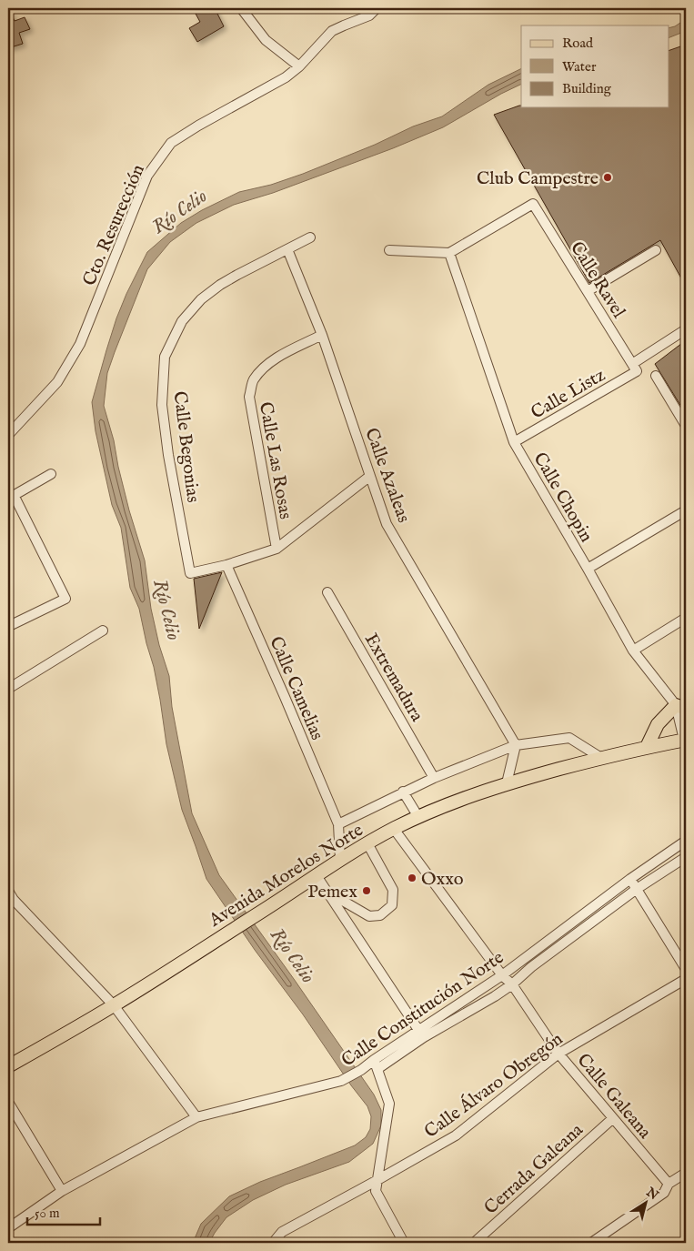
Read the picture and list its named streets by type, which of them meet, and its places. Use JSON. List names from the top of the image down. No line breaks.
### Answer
{"streets":{"main road":["Avenida Morelos Norte"],"street":["Cto. Resurección","Calle Ravel","Calle Listz","Calle Begonias","Calle Las Rosas","Calle Azaleas","Calle Chopin","Extremadura","Calle Camelias","Calle Constitución Norte","Calle Álvaro Obregón","Calle Galeana","Cerrada Galeana"]},"crossings":[["Calle Ravel","Calle Listz"],["Calle Ravel","Calle Chopin"],["Calle Listz","Calle Chopin"],["Calle Begonias","Calle Azaleas"],["Calle Begonias","Calle Camelias"],["Calle Las Rosas","Calle Azaleas"],["Calle Azaleas","Avenida Morelos Norte"],["Calle Chopin","Avenida Morelos Norte"],["Extremadura","Avenida Morelos Norte"],["Calle Camelias","Avenida Morelos Norte"],["Avenida Morelos Norte","Calle Galeana"],["Calle Constitución Norte","Calle Galeana"],["Calle Álvaro Obregón","Calle Galeana"],["Calle Galeana","Cerrada Galeana"]],"water":["Río Celio"],"places":["Club Campestre","Oxxo","Pemex"],"legend":["Road","Water","Building"],"scale_bar":"50 m","north":"top right"}
